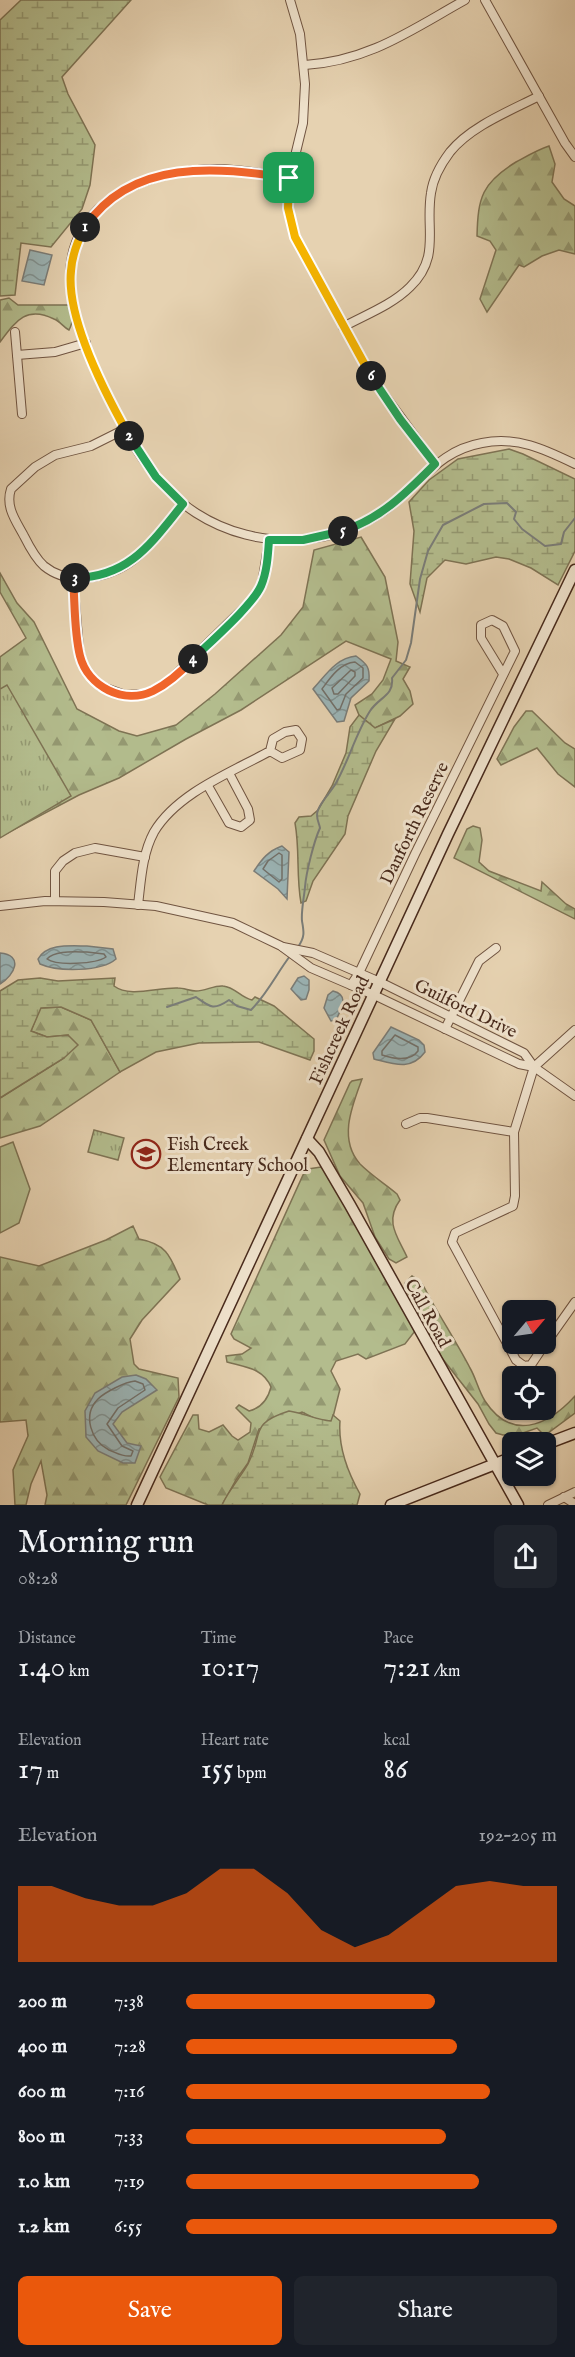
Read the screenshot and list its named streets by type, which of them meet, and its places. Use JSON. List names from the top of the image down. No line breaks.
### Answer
{"streets":{"main road":["Fishcreek Road","Call Road"],"street":["Danforth Reserve","Guilford Drive"]},"crossings":[["Danforth Reserve","Guilford Drive"],["Guilford Drive","Fishcreek Road"],["Fishcreek Road","Call Road"]],"places":{"school or university":["Fish Creek Elementary School"]},"north":"top right","page":{"pins":["1","6","2","5","3","4"],"heading":["Morning run","08:28"],"stats":[["Distance","1.40 km"],["Time","10:17"],["Pace","7:21 /km"],["Elevation","17 m"],["Heart rate","155 bpm"],["kcal","86"]],"chart":["Elevation","192–205 m"],"list":[{"name":"200 m","note":"7:38"},{"name":"400 m","note":"7:28"},{"name":"600 m","note":"7:16"},{"name":"800 m","note":"7:33"},{"name":"1.0 km","note":"7:19"},{"name":"1.2 km","note":"6:55"}],"buttons":["Save","Share"]}}
